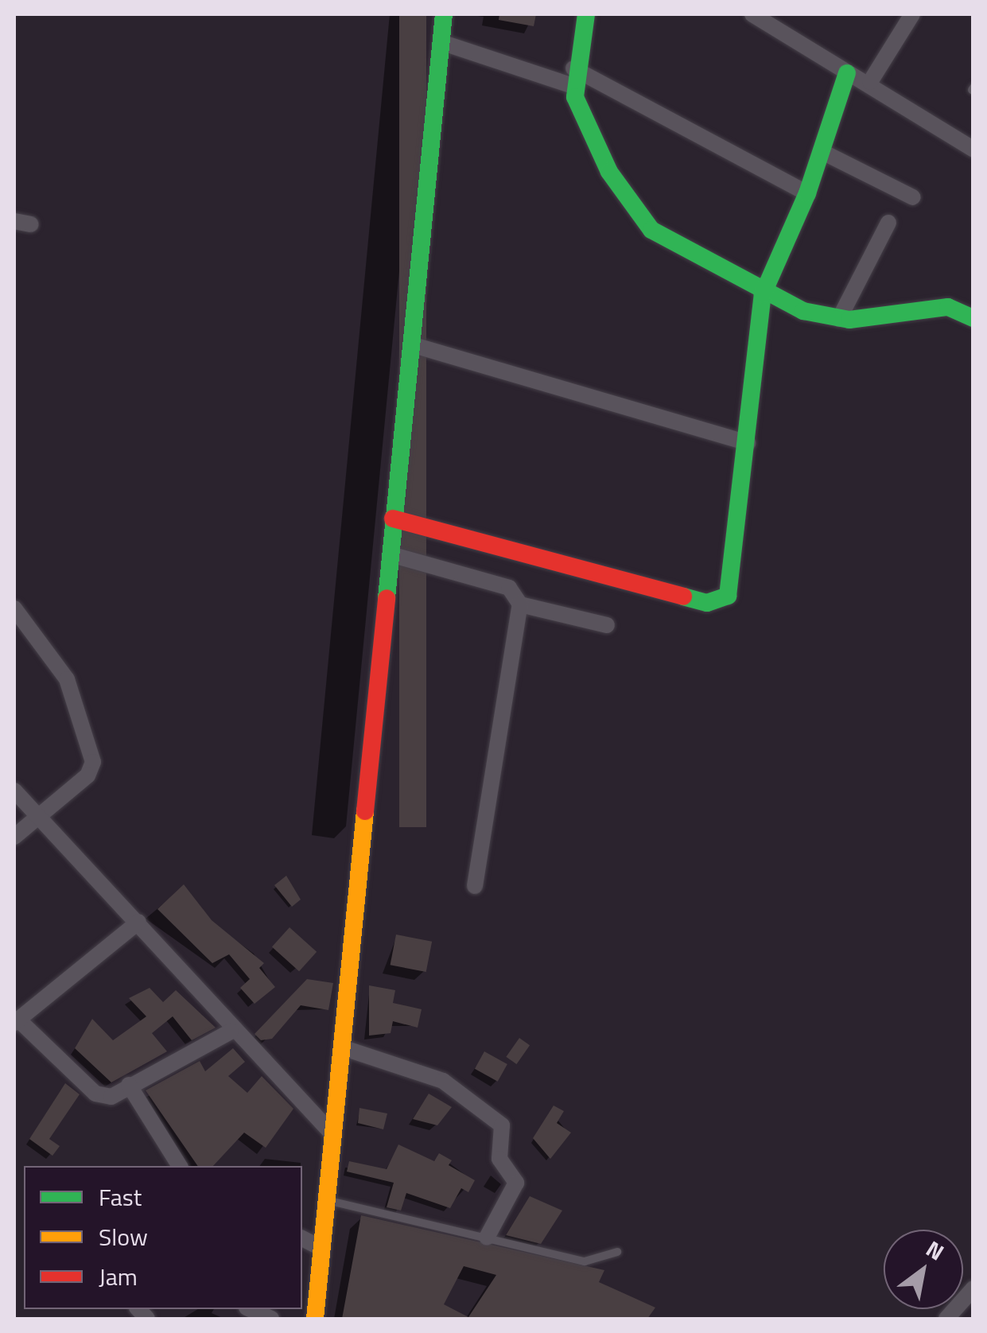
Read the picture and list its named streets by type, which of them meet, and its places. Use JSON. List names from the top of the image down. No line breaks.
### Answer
{"legend":["Fast","Slow","Jam"],"north":"top right"}
